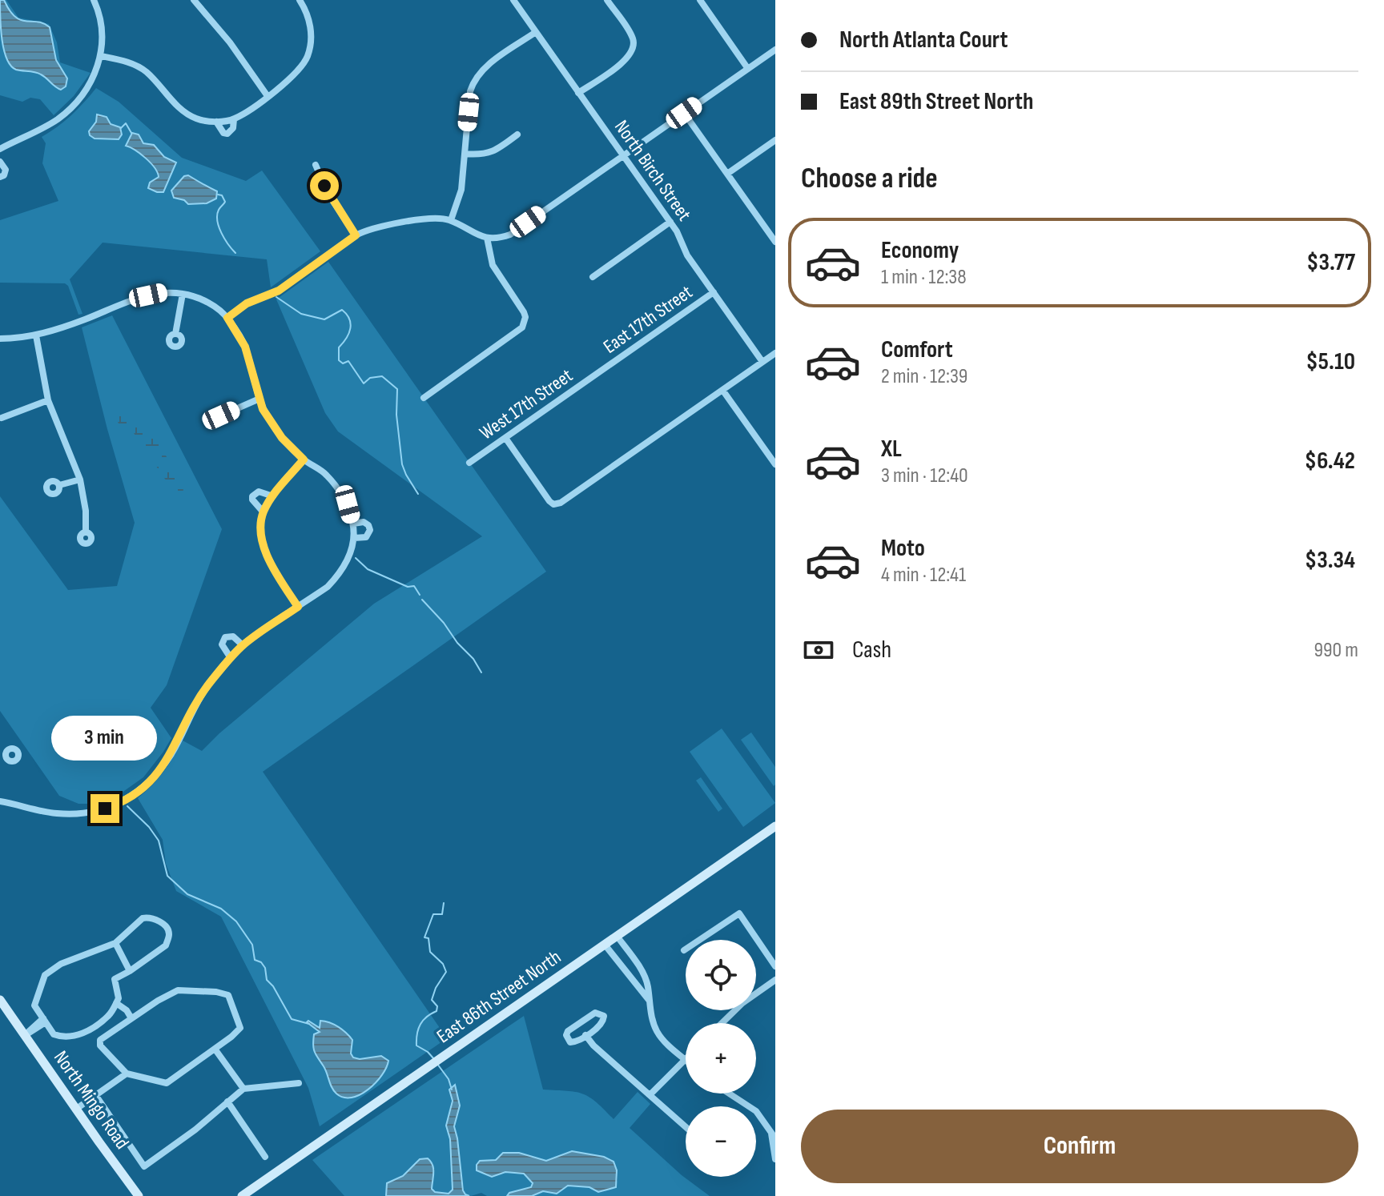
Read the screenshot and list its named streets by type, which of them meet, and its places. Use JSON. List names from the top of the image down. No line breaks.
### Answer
{"streets":{"street":["North Birch Street","East 17th Street","West 17th Street","East 86th Street North","North Mingo Road"]},"crossings":[["North Birch Street","East 17th Street"],["East 17th Street","West 17th Street"]],"page":{"banner":["North Atlanta Court","East 89th Street North"],"heading":"Choose a ride","list":[{"name":"Economy","note":"1 min · 12:38","value":"$3.77"},{"name":"Comfort","note":"2 min · 12:39","value":"$5.10"},{"name":"XL","note":"3 min · 12:40","value":"$6.42"},{"name":"Moto","note":"4 min · 12:41","value":"$3.34"}],"pay":["Cash","990 m"],"bubble":"3 min","map_buttons":["+","−"],"buttons":"Confirm"}}
